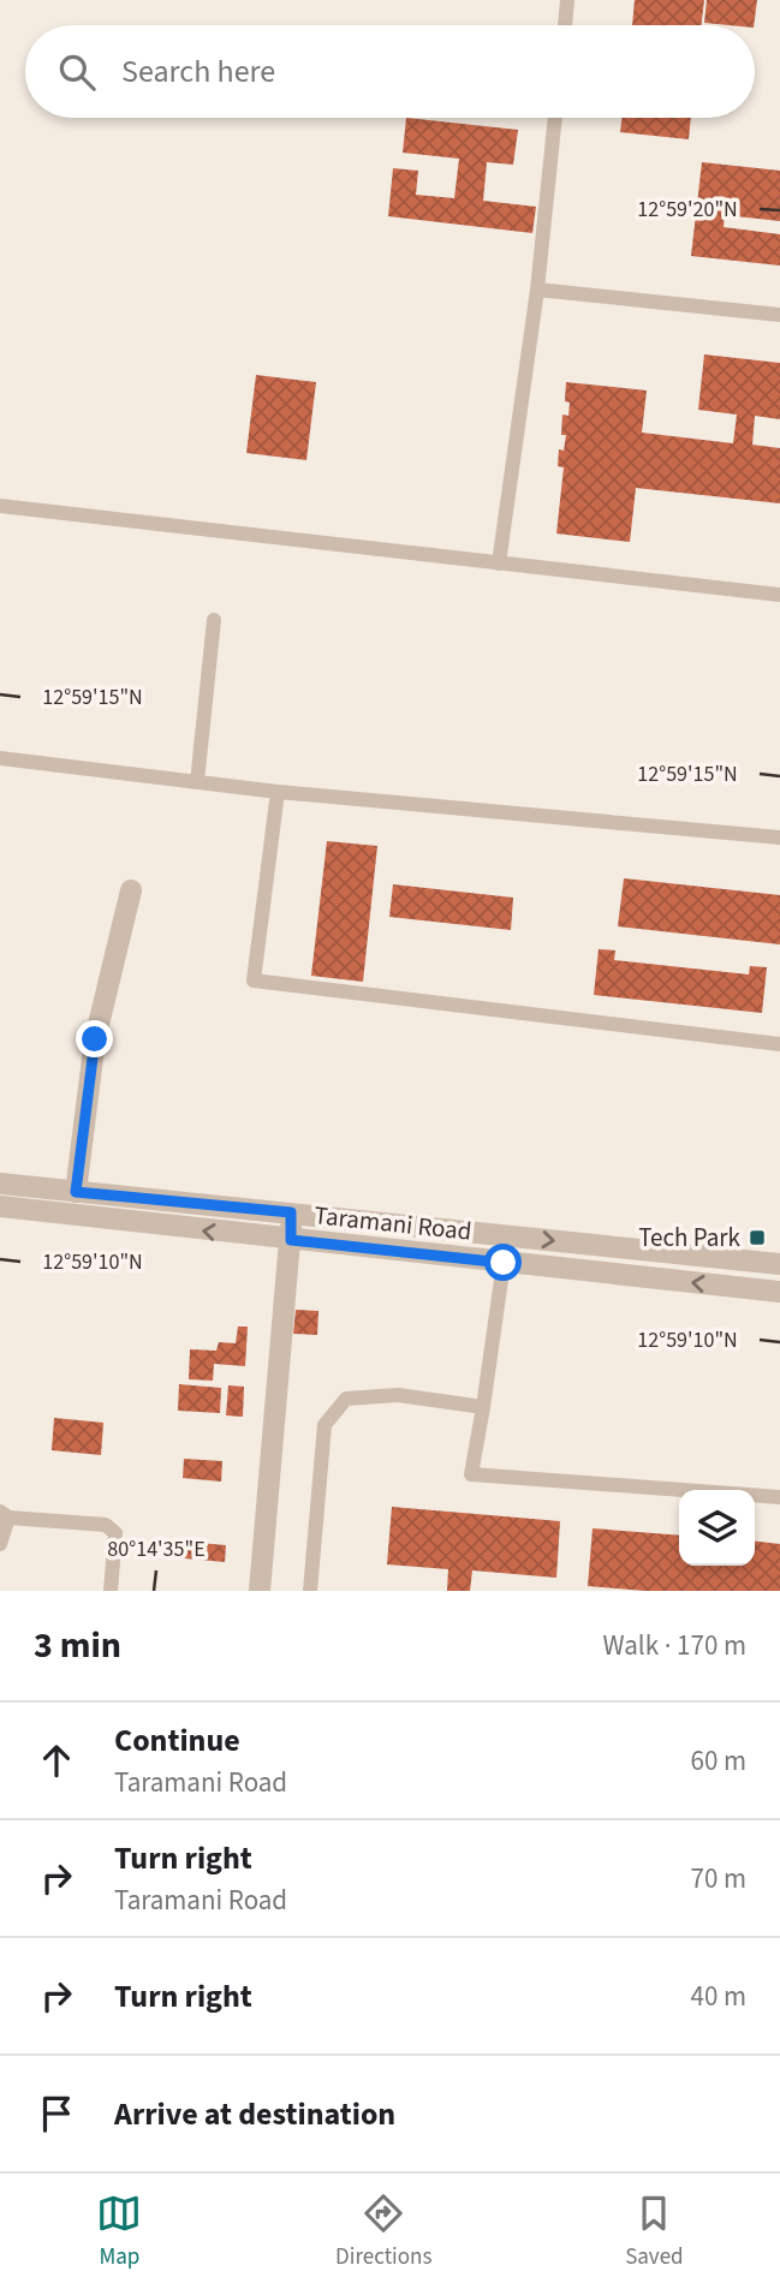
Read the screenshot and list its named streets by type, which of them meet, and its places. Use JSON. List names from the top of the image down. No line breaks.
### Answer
{"streets":{"street":["Taramani Road"]},"places":{"transit":["Tech Park"]},"page":{"search":"Search here","heading":["3 min","Walk · 170 m"],"list":[["Continue","Taramani Road","60 m"],["Turn right","Taramani Road","70 m"],["Turn right","40 m"],"Arrive at destination"],"nav":["Map","Directions","Saved"]},"coordinates":["12°59'20\"N","12°59'15\"N","12°59'10\"N","80°14'35\"E"]}
